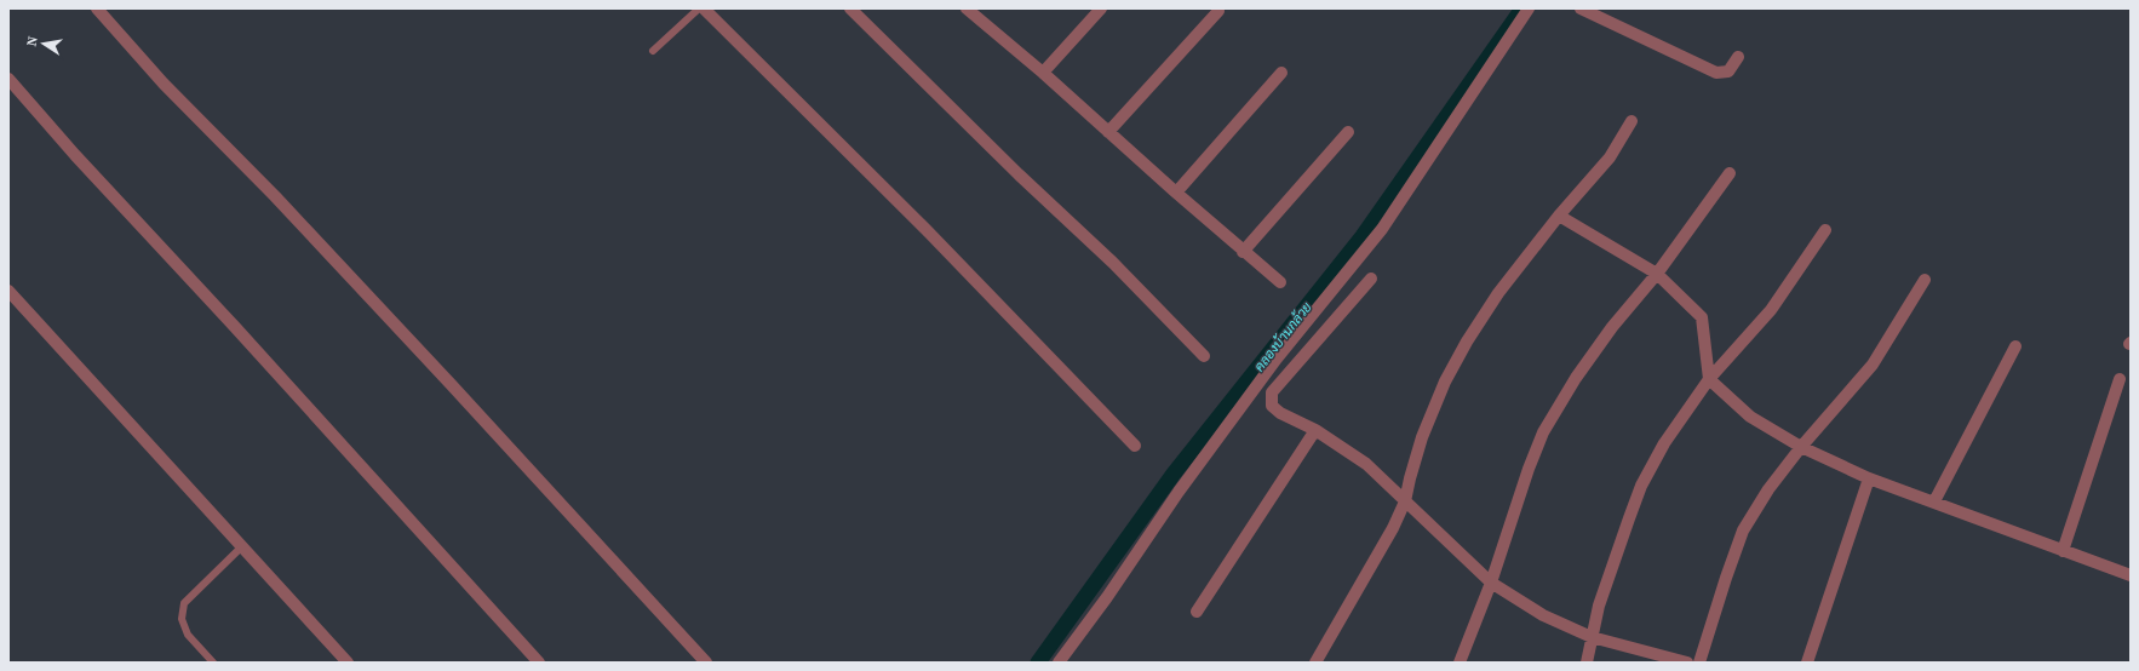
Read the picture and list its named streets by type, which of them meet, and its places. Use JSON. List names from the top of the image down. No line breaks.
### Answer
{"water":["คลองบ้านกล้วย"],"north":"left"}
